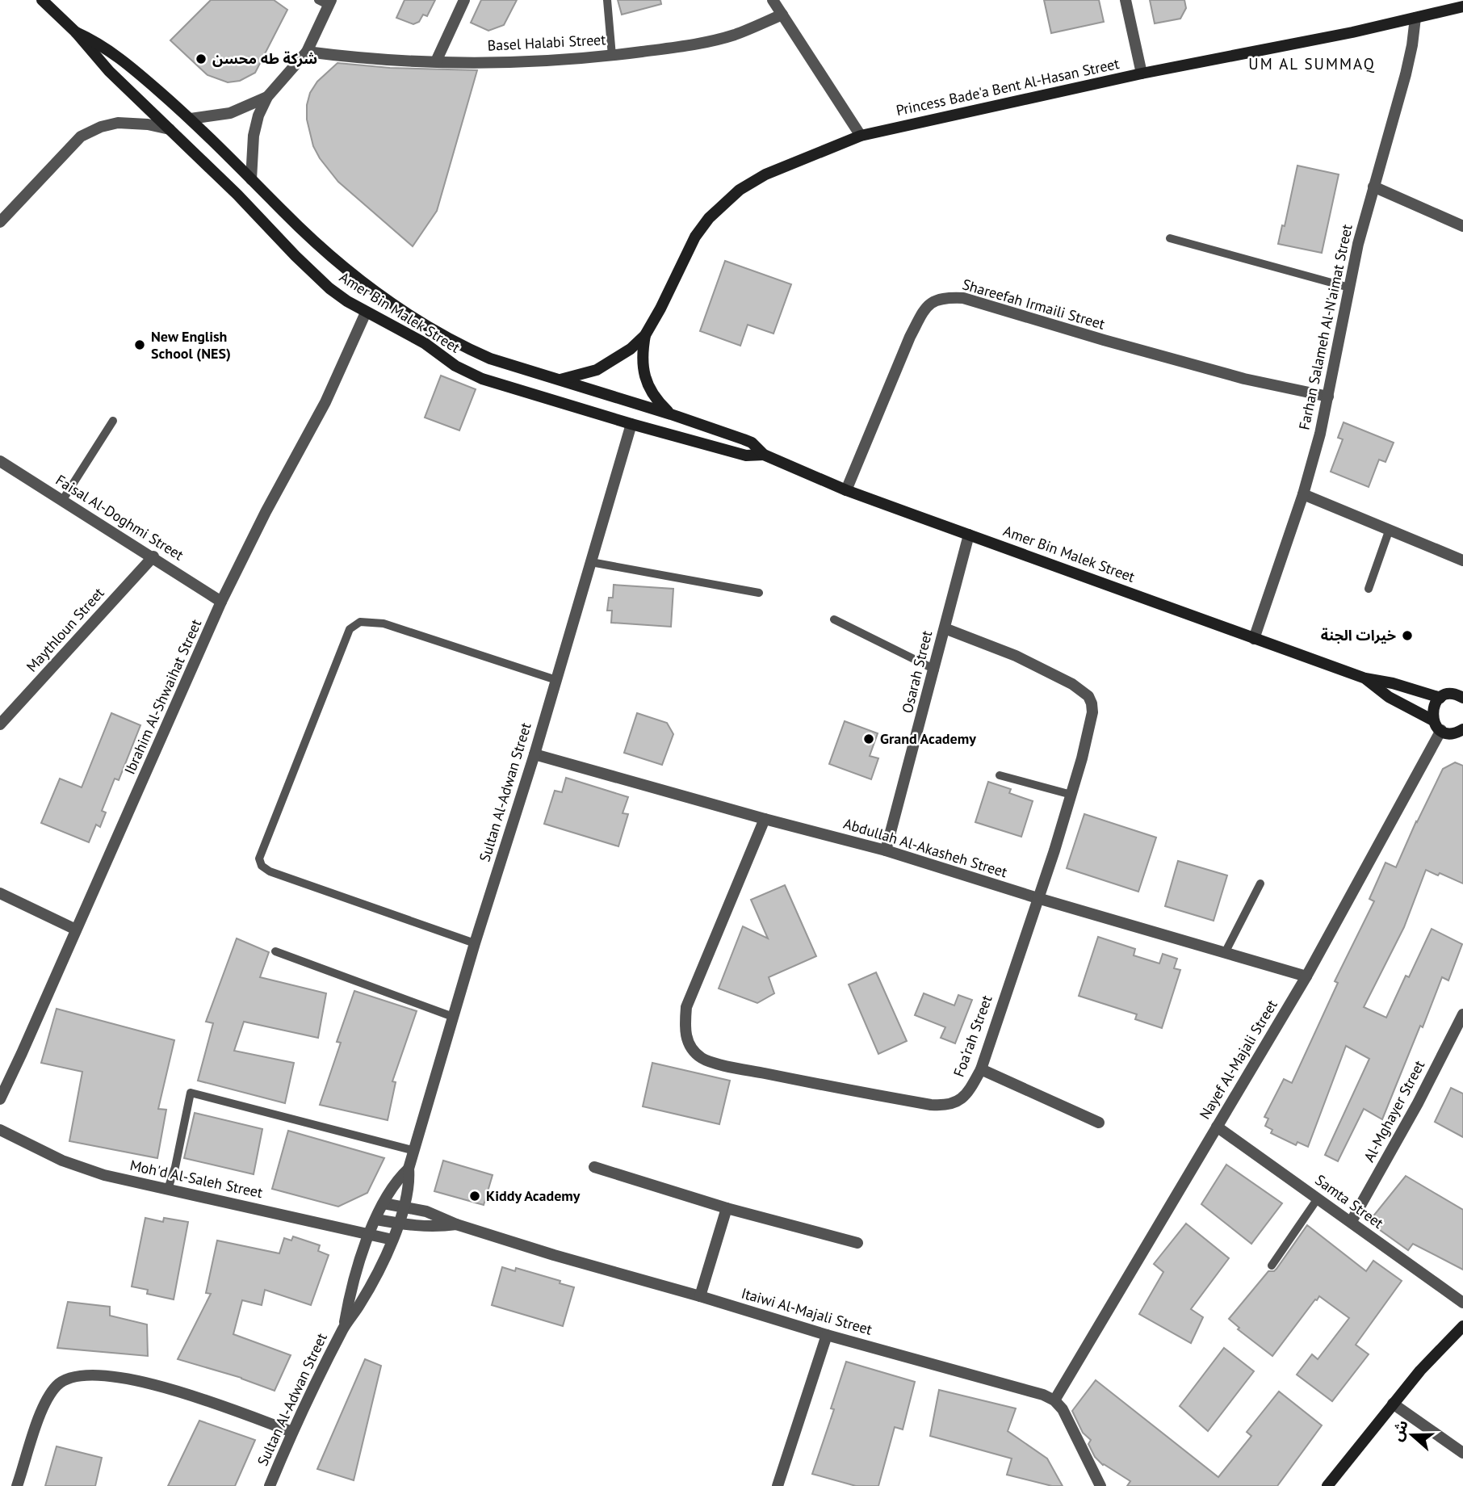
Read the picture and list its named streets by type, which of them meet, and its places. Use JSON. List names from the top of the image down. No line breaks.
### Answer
{"streets":{"street":["Basel Halabi Street","Princess Bade'a Bent Al-Hasan Street","Shareefah Irmaili Street","Amer Bin Malek Street","Farhan Salameh Al-N'aimat Street","Faisal Al-Doghmi Street","Maythloun Street","Osarah Street","Ibrahim Al-Shwaihat Street","Sultan Al-Adwan Street","Abdullah Al-Akasheh Street","Foa‘rah Street","Nayef Al-Majali Street","Al-Mghayer Street","Moh'd Al-Saleh Street","Samta Street","Itaiwi Al-Majali Street"]},"crossings":[["Princess Bade'a Bent Al-Hasan Street","Amer Bin Malek Street"],["Princess Bade'a Bent Al-Hasan Street","Farhan Salameh Al-N'aimat Street"],["Shareefah Irmaili Street","Amer Bin Malek Street"],["Shareefah Irmaili Street","Farhan Salameh Al-N'aimat Street"],["Amer Bin Malek Street","Farhan Salameh Al-N'aimat Street"],["Amer Bin Malek Street","Osarah Street"],["Amer Bin Malek Street","Ibrahim Al-Shwaihat Street"],["Amer Bin Malek Street","Sultan Al-Adwan Street"],["Faisal Al-Doghmi Street","Maythloun Street"],["Faisal Al-Doghmi Street","Ibrahim Al-Shwaihat Street"],["Osarah Street","Abdullah Al-Akasheh Street"],["Osarah Street","Foa‘rah Street"],["Sultan Al-Adwan Street","Abdullah Al-Akasheh Street"],["Sultan Al-Adwan Street","Moh'd Al-Saleh Street"],["Sultan Al-Adwan Street","Itaiwi Al-Majali Street"],["Abdullah Al-Akasheh Street","Foa‘rah Street"],["Abdullah Al-Akasheh Street","Nayef Al-Majali Street"],["Nayef Al-Majali Street","Samta Street"],["Nayef Al-Majali Street","Itaiwi Al-Majali Street"],["Al-Mghayer Street","Samta Street"]],"districts":["UM AL SUMMAQ"],"places":["شركة طه محسن","New English School (NES)","خيرات الجنة","Grand Academy","Kiddy Academy"],"north":"left"}
